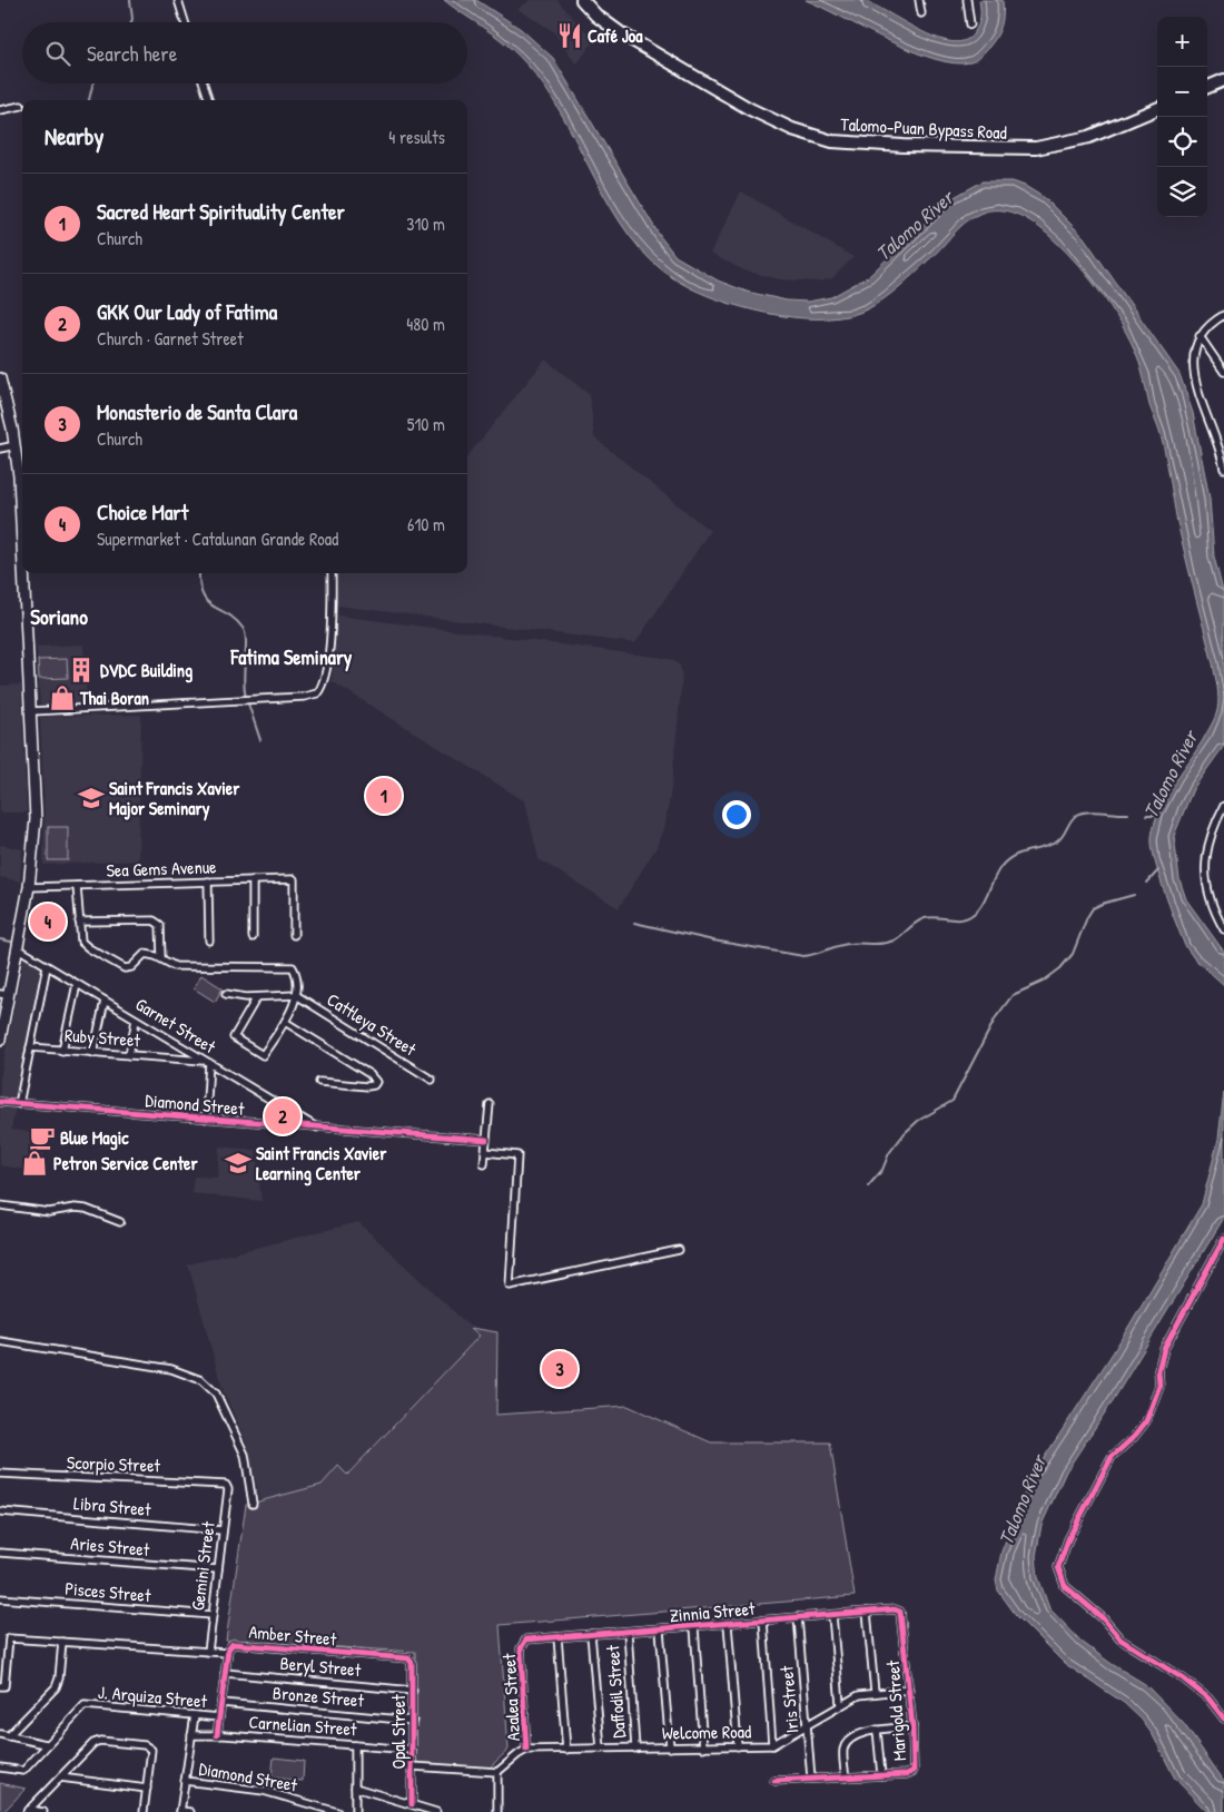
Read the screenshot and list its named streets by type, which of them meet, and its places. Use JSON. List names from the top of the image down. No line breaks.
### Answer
{"streets":{"highway":["Talomo-Puan Bypass Road"],"street":["Sea Gems Avenue","Cattleya Street","Garnet Street","Ruby Street","Diamond Street","Scorpio Street","Libra Street","Aries Street","Gemini Street","Pisces Street","Zinnia Street","Amber Street","Beryl Street","Daffodil Street","J. Arquiza Street","Bronze Street","Azalea Street","Iris Street","Marigold Street","Carnelian Street","Opal Street","Welcome Road"]},"crossings":[["Garnet Street","Ruby Street"],["Garnet Street","Diamond Street"],["Scorpio Street","Gemini Street"],["Libra Street","Gemini Street"],["Aries Street","Gemini Street"],["Gemini Street","Pisces Street"],["Gemini Street","Amber Street"],["Zinnia Street","Daffodil Street"],["Zinnia Street","Azalea Street"],["Zinnia Street","Iris Street"],["Zinnia Street","Marigold Street"],["Amber Street","Beryl Street"],["Amber Street","J. Arquiza Street"],["Amber Street","Bronze Street"],["Amber Street","Carnelian Street"],["Amber Street","Opal Street"],["Beryl Street","Opal Street"],["Daffodil Street","Welcome Road"],["Bronze Street","Opal Street"],["Azalea Street","Welcome Road"],["Iris Street","Welcome Road"],["Marigold Street","Welcome Road"],["Carnelian Street","Opal Street"]],"districts":["Soriano","Fatima Seminary"],"water":["Talomo River"],"places":{"restaurant":["Café Joa"],"building":["DVDC Building"],"shop":["Thai Boran","Petron Service Center"],"school or university":["Saint Francis Xavier Major Seminary","Saint Francis Xavier Learning Center"],"cafe":["Blue Magic"]},"page":{"map_buttons":["+","−"],"search":"Search here","heading":["Nearby","4 results"],"list":[{"mark":"1","name":"Sacred Heart Spirituality Center","note":"Church","value":"310 m"},{"mark":"2","name":"GKK Our Lady of Fatima","note":"Church · Garnet Street","value":"480 m"},{"mark":"3","name":"Monasterio de Santa Clara","note":"Church","value":"510 m"},{"mark":"4","name":"Choice Mart","note":"Supermarket · Catalunan Grande Road","value":"610 m"}],"pins":["1","4","2","3"]}}
